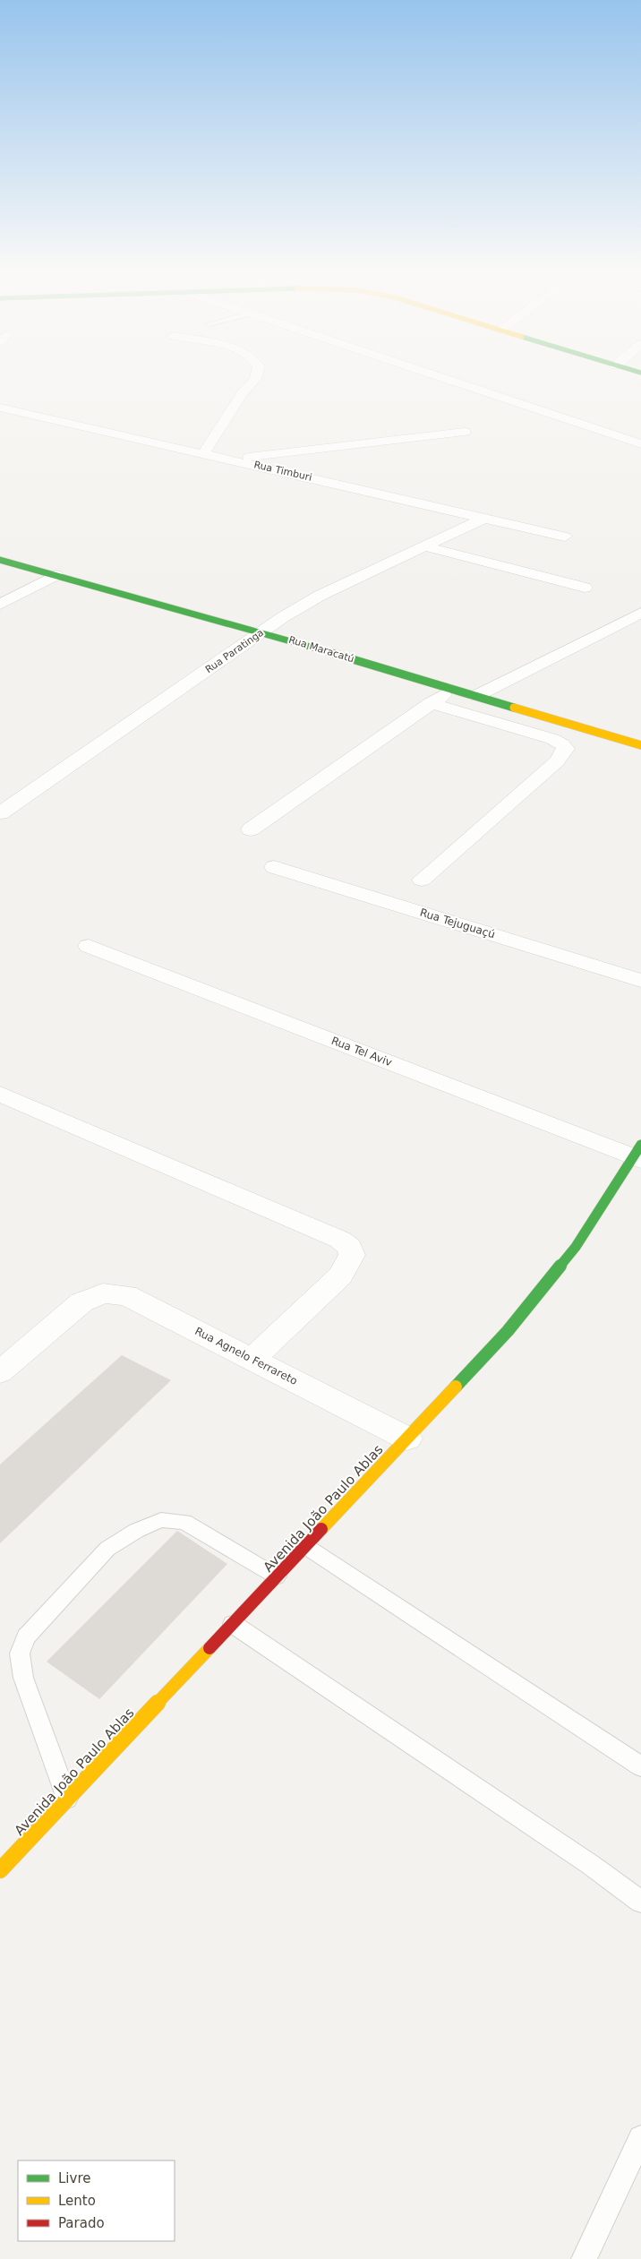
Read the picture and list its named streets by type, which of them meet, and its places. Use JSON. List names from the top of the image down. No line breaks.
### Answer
{"streets":{"street":["Rua Timburi","Rua Maracatú","Rua Paratinga","Rua Tejuguaçú","Rua Tel Aviv","Rua Agnelo Ferrareto","Avenida João Paulo Ablas"]},"crossings":[["Rua Timburi","Rua Paratinga"],["Rua Maracatú","Rua Paratinga"],["Rua Tel Aviv","Avenida João Paulo Ablas"],["Rua Agnelo Ferrareto","Avenida João Paulo Ablas"]],"legend":["Livre","Lento","Parado"]}
